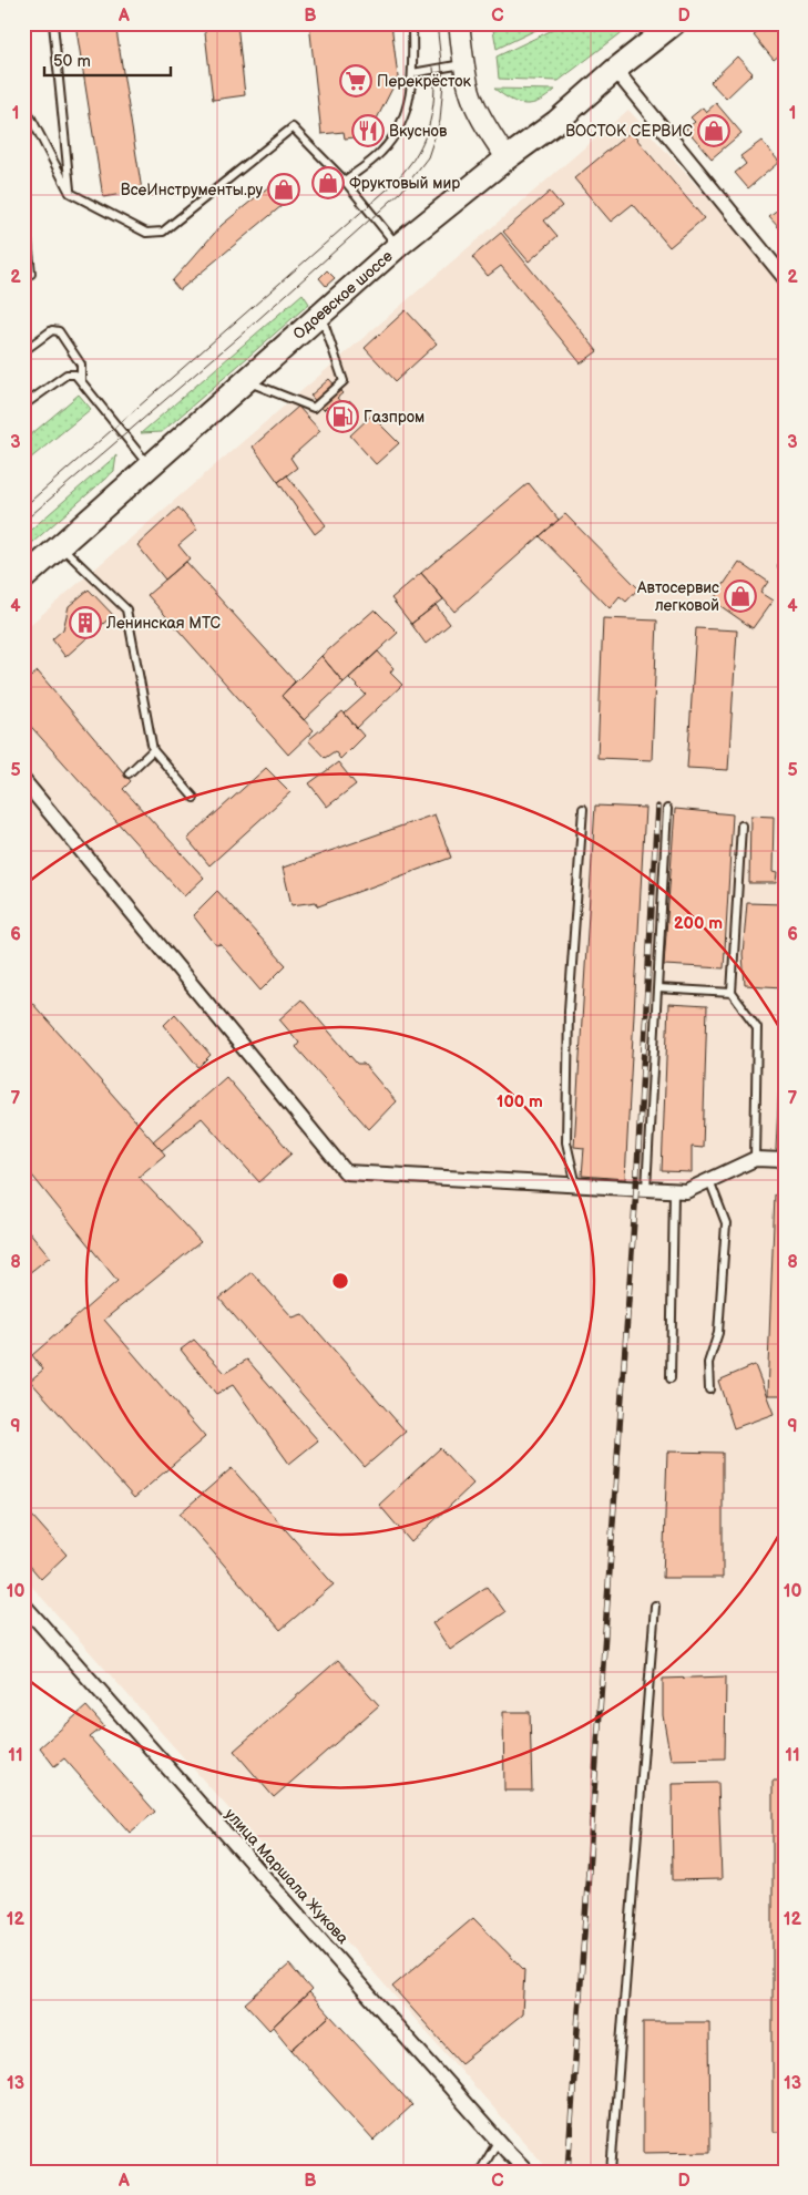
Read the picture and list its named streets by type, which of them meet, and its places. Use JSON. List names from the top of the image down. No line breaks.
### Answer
{"streets":{"main road":["Одоевское шоссе"],"street":["улица Маршала Жукова"]},"places":{"supermarket":["Перекрёсток"],"restaurant":["Вкуснов"],"shop":["ВОСТОК СЕРВИС","Фруктовый мир","ВсеИнструменты.ру","Автосервис легковой"],"fuel station":["Газпром"],"building":["Ленинская МТС"]},"scale_bar":"50 m","grid":{"columns":["A","B","C","D"],"rows":["1","2","3","4","5","6","7","8","9","10","11","12","13"]},"rings":["200 m","100 m"]}
